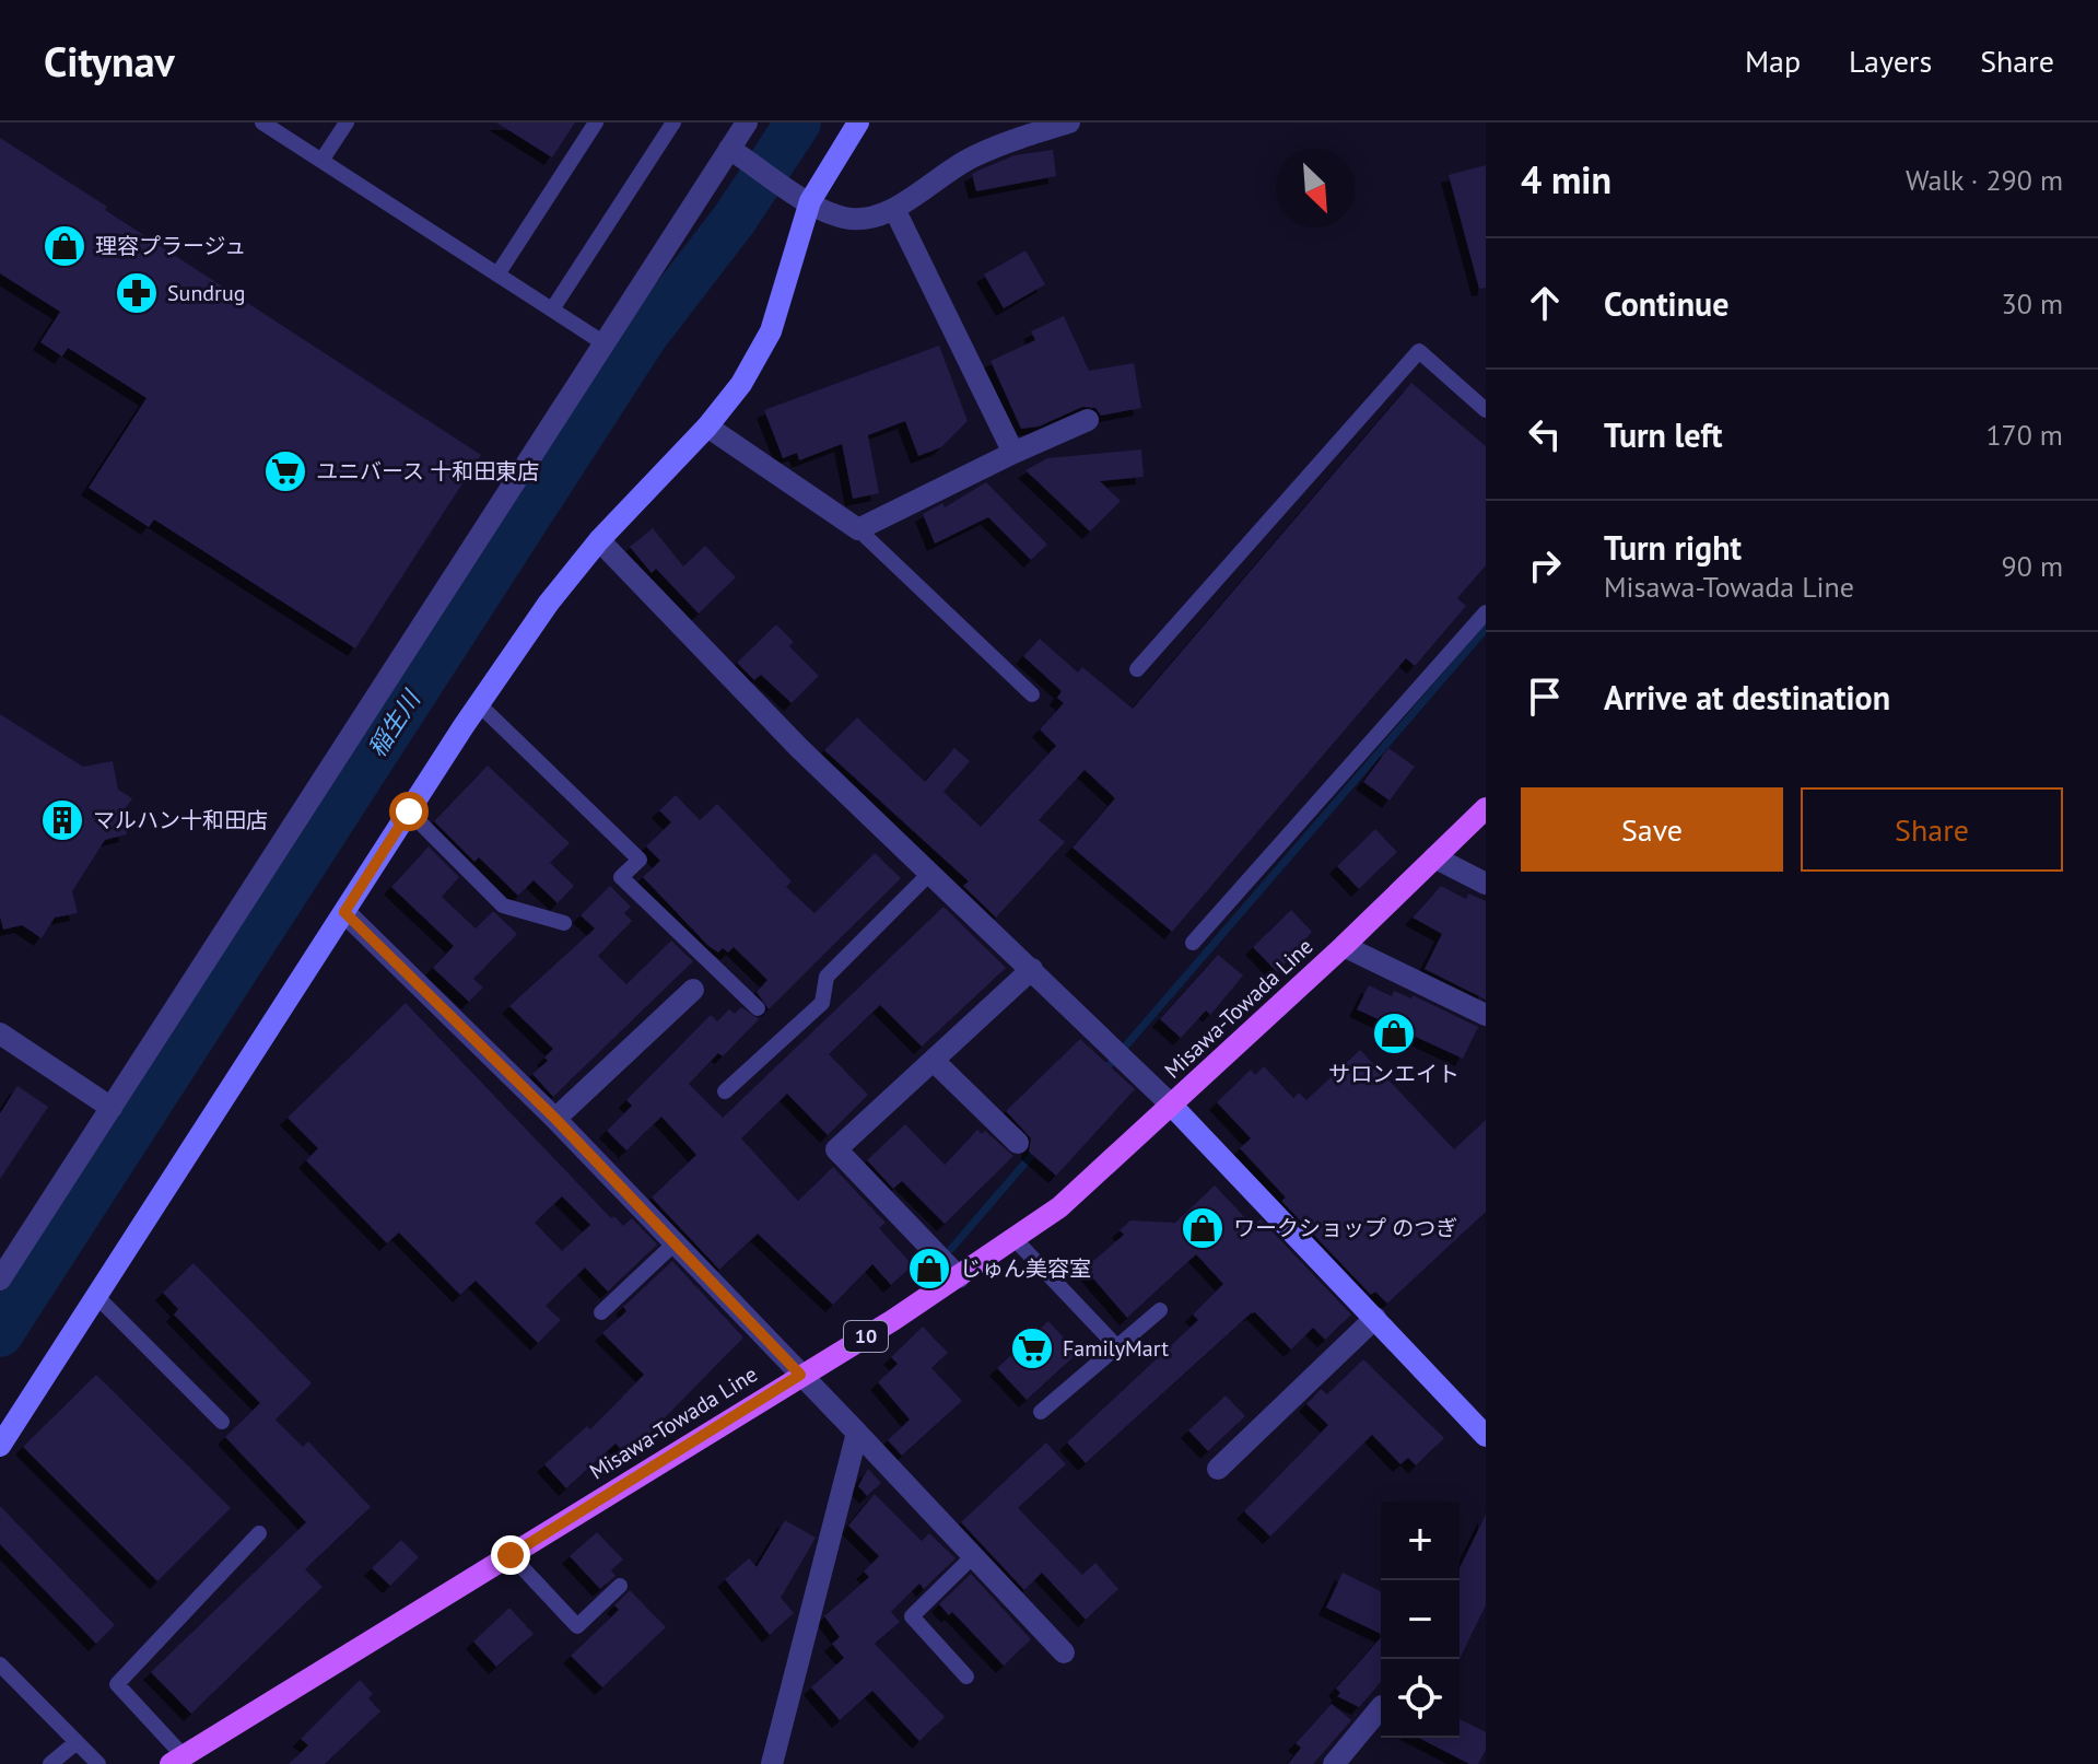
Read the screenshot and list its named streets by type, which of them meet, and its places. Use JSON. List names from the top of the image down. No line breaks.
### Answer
{"streets":{"main road":["Misawa-Towada Line","10"]},"water":["稲生川"],"places":{"shop":["理容プラージュ","サロンエイト","ワークショップ のつぎ","じゅん美容室"],"pharmacy":["Sundrug"],"supermarket":["ユニバース 十和田東店","FamilyMart"],"building":["マルハン十和田店"]},"north":"bottom right","page":{"header":"Citynav","nav":["Map","Layers","Share"],"heading":["4 min","Walk · 290 m"],"list":[["Continue","30 m"],["Turn left","170 m"],["Turn right","Misawa-Towada Line","90 m"],"Arrive at destination"],"buttons":["Save","Share"],"map_buttons":["+","−"]}}
